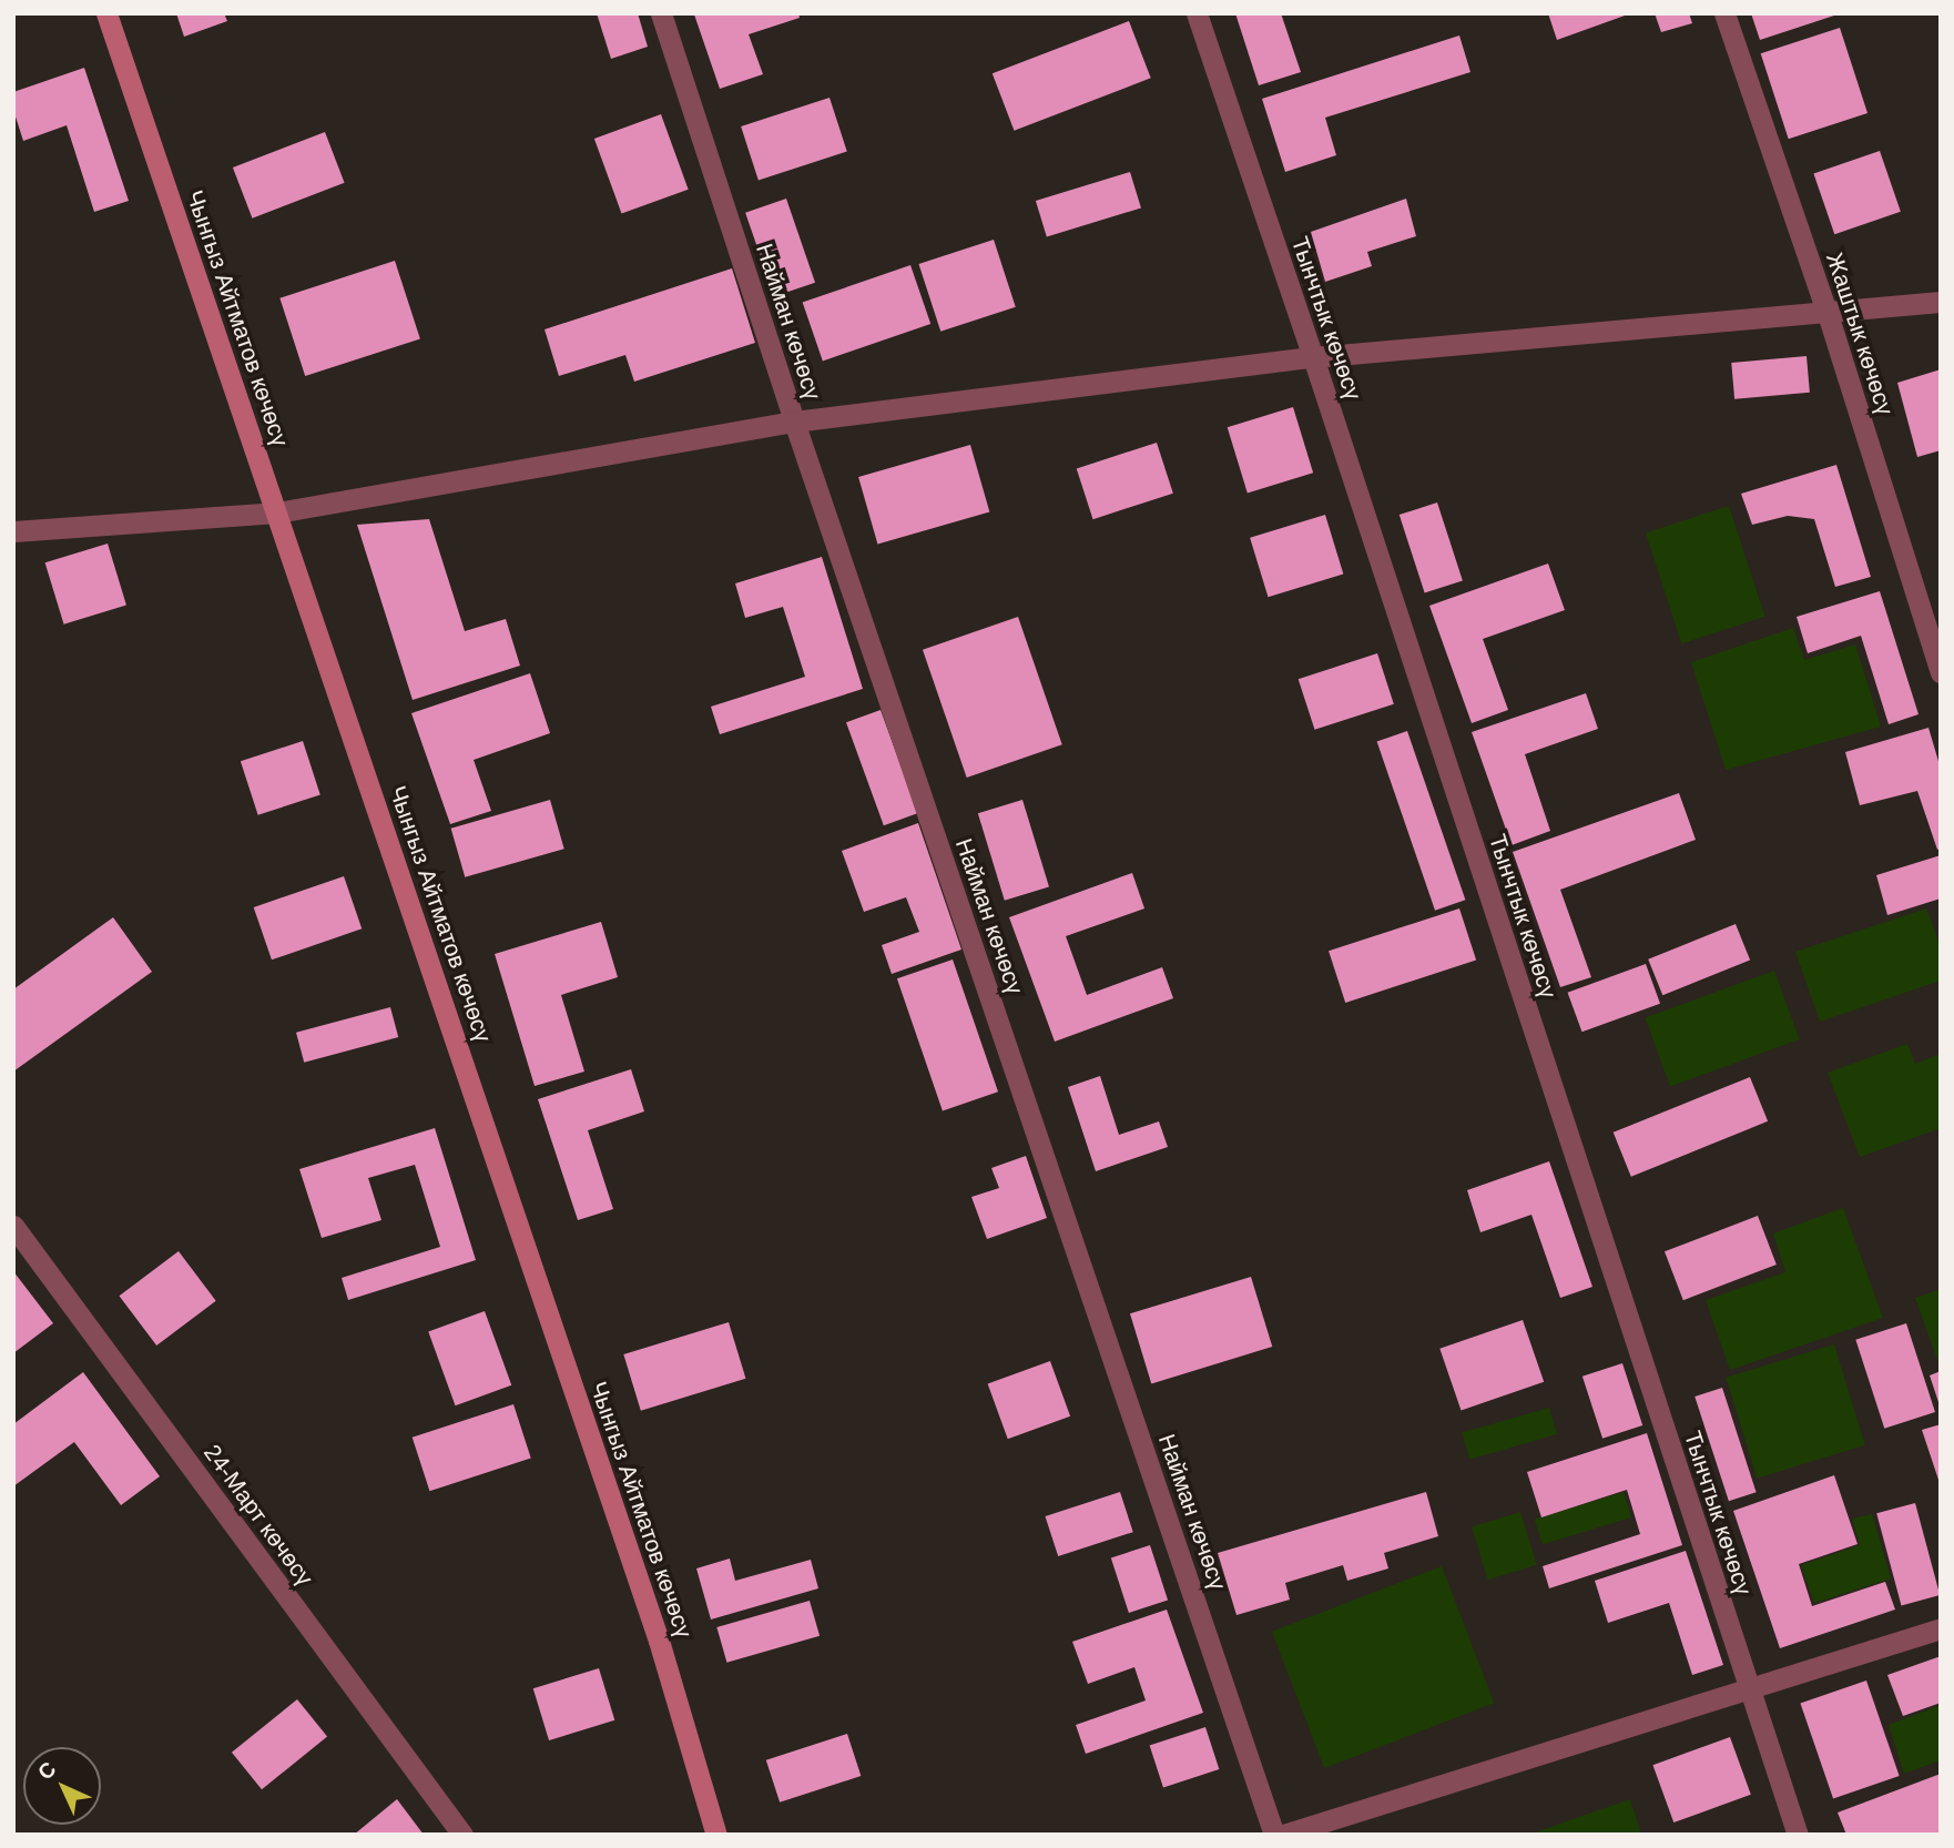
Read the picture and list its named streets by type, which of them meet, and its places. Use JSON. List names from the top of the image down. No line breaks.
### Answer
{"streets":{"main road":["Чынгыз Айтматов көчөсү"],"street":["Тынчтык көчөсү","Найман көчөсү","Жаштык көчөсү","24-Март көчөсү"]},"north":"top left"}
